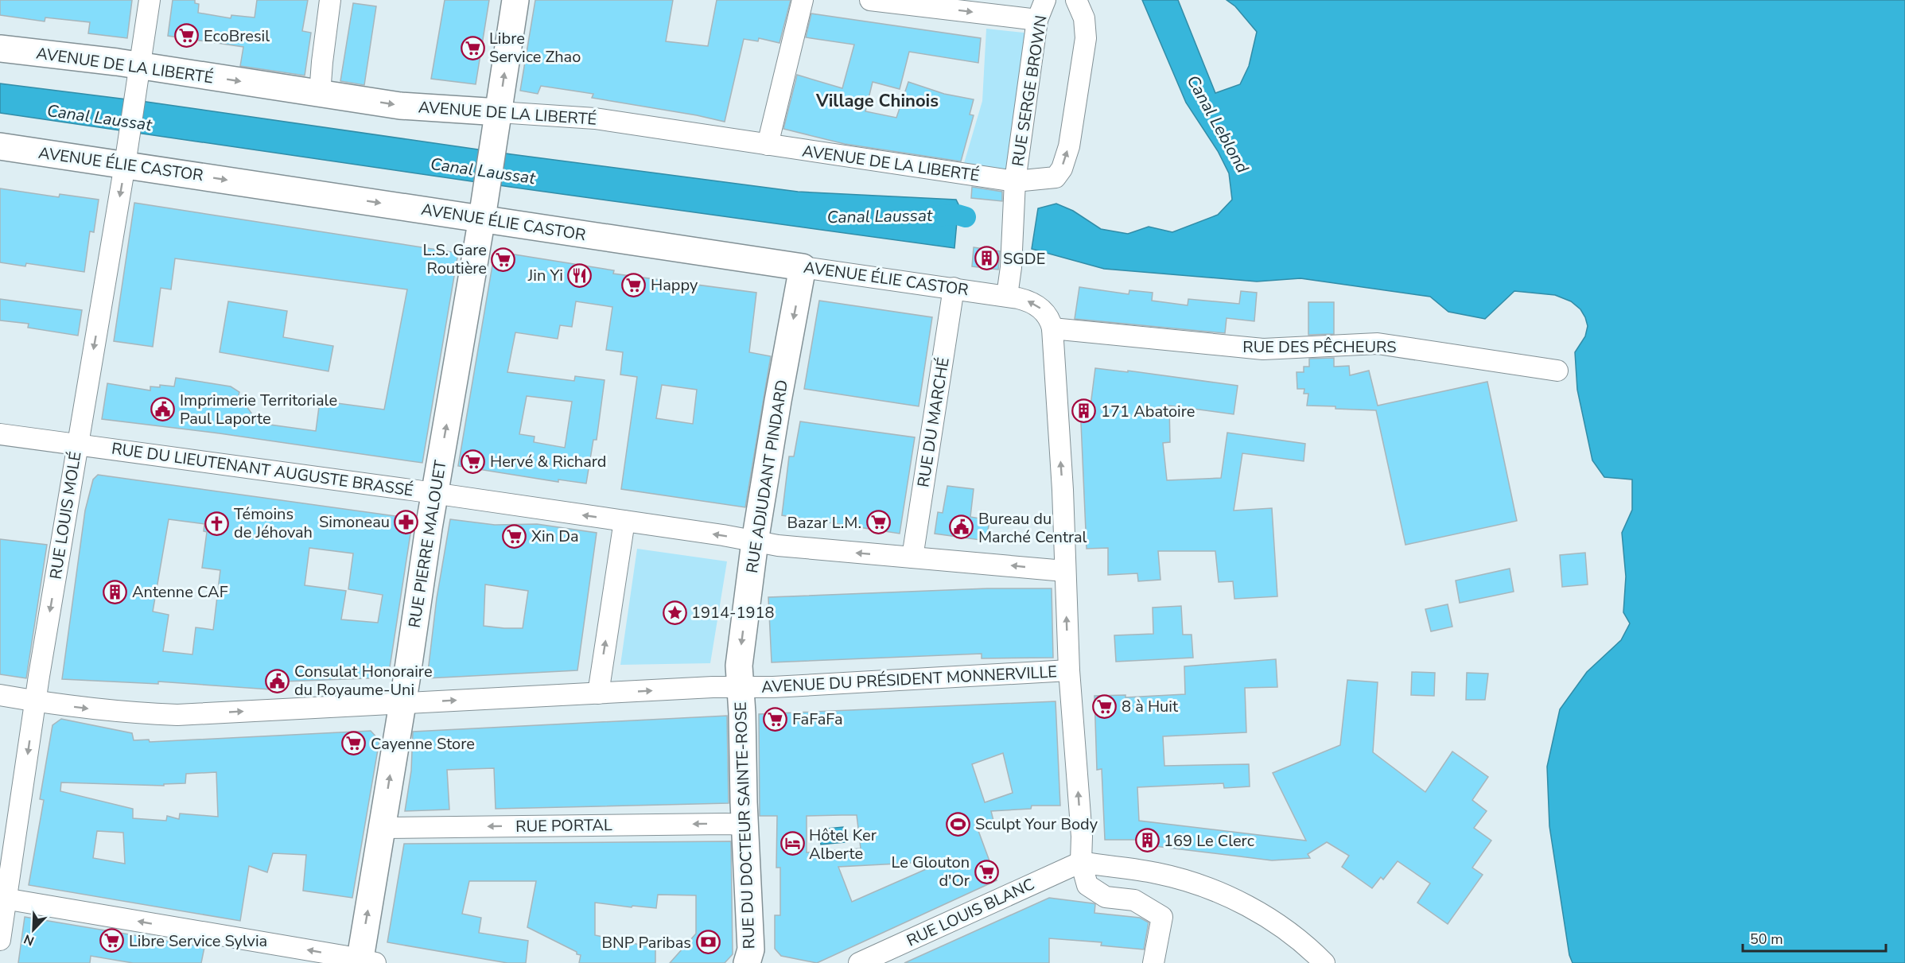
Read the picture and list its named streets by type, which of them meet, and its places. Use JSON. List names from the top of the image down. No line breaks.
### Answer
{"streets":{"street":["AVENUE DE LA LIBERTÉ","RUE SERGE BROWN","AVENUE ÉLIE CASTOR","RUE DES PÊCHEURS","RUE DU MARCHÉ","RUE DU LIEUTENANT AUGUSTE BRASSÉ","RUE ADJUDANT PINDARD","RUE LOUIS MOLÉ","RUE PIERRE MALOUET","AVENUE DU PRÉSIDENT MONNERVILLE","RUE PORTAL","RUE DU DOCTEUR SAINTE-ROSE","RUE LOUIS BLANC"]},"crossings":[["AVENUE DE LA LIBERTÉ","RUE SERGE BROWN"],["AVENUE DE LA LIBERTÉ","RUE LOUIS MOLÉ"],["AVENUE DE LA LIBERTÉ","RUE PIERRE MALOUET"],["RUE SERGE BROWN","AVENUE ÉLIE CASTOR"],["AVENUE ÉLIE CASTOR","RUE DES PÊCHEURS"],["AVENUE ÉLIE CASTOR","RUE DU MARCHÉ"],["AVENUE ÉLIE CASTOR","RUE ADJUDANT PINDARD"],["AVENUE ÉLIE CASTOR","RUE LOUIS MOLÉ"],["AVENUE ÉLIE CASTOR","RUE PIERRE MALOUET"],["RUE DU MARCHÉ","RUE DU LIEUTENANT AUGUSTE BRASSÉ"],["RUE DU LIEUTENANT AUGUSTE BRASSÉ","RUE ADJUDANT PINDARD"],["RUE DU LIEUTENANT AUGUSTE BRASSÉ","RUE LOUIS MOLÉ"],["RUE DU LIEUTENANT AUGUSTE BRASSÉ","RUE PIERRE MALOUET"],["RUE ADJUDANT PINDARD","AVENUE DU PRÉSIDENT MONNERVILLE"],["RUE ADJUDANT PINDARD","RUE DU DOCTEUR SAINTE-ROSE"],["RUE LOUIS MOLÉ","AVENUE DU PRÉSIDENT MONNERVILLE"],["RUE PIERRE MALOUET","AVENUE DU PRÉSIDENT MONNERVILLE"],["RUE PIERRE MALOUET","RUE PORTAL"],["AVENUE DU PRÉSIDENT MONNERVILLE","RUE DU DOCTEUR SAINTE-ROSE"],["RUE PORTAL","RUE DU DOCTEUR SAINTE-ROSE"]],"one_way":["AVENUE DE LA LIBERTÉ","RUE DU LIEUTENANT AUGUSTE BRASSÉ","RUE LOUIS MOLÉ","RUE PIERRE MALOUET","AVENUE DU PRÉSIDENT MONNERVILLE","RUE PORTAL"],"districts":["Village Chinois"],"water":["Canal Laussat","Canal Leblond"],"places":{"supermarket":["EcoBresil","Libre Service Zhao","L.S. Gare Routière","Happy","Hervé & Richard","Bazar L.M.","Xin Da","8 à Huit","FaFaFa","Cayenne Store","Le Glouton d'Or","Libre Service Sylvia"],"building":["SGDE","171 Abatoire","Antenne CAF","169 Le Clerc"],"restaurant":["Jin Yi"],"public building":["Imprimerie Territoriale Paul Laporte","Bureau du Marché Central","Consulat Honoraire du Royaume-Uni"],"pharmacy":["Simoneau"],"church":["Témoins de Jéhovah"],"place":["1914-1918"],"sports":["Sculpt Your Body"],"hotel":["Hôtel Ker Alberte"],"bank":["BNP Paribas"]},"scale_bar":"50 m","north":"bottom left"}
